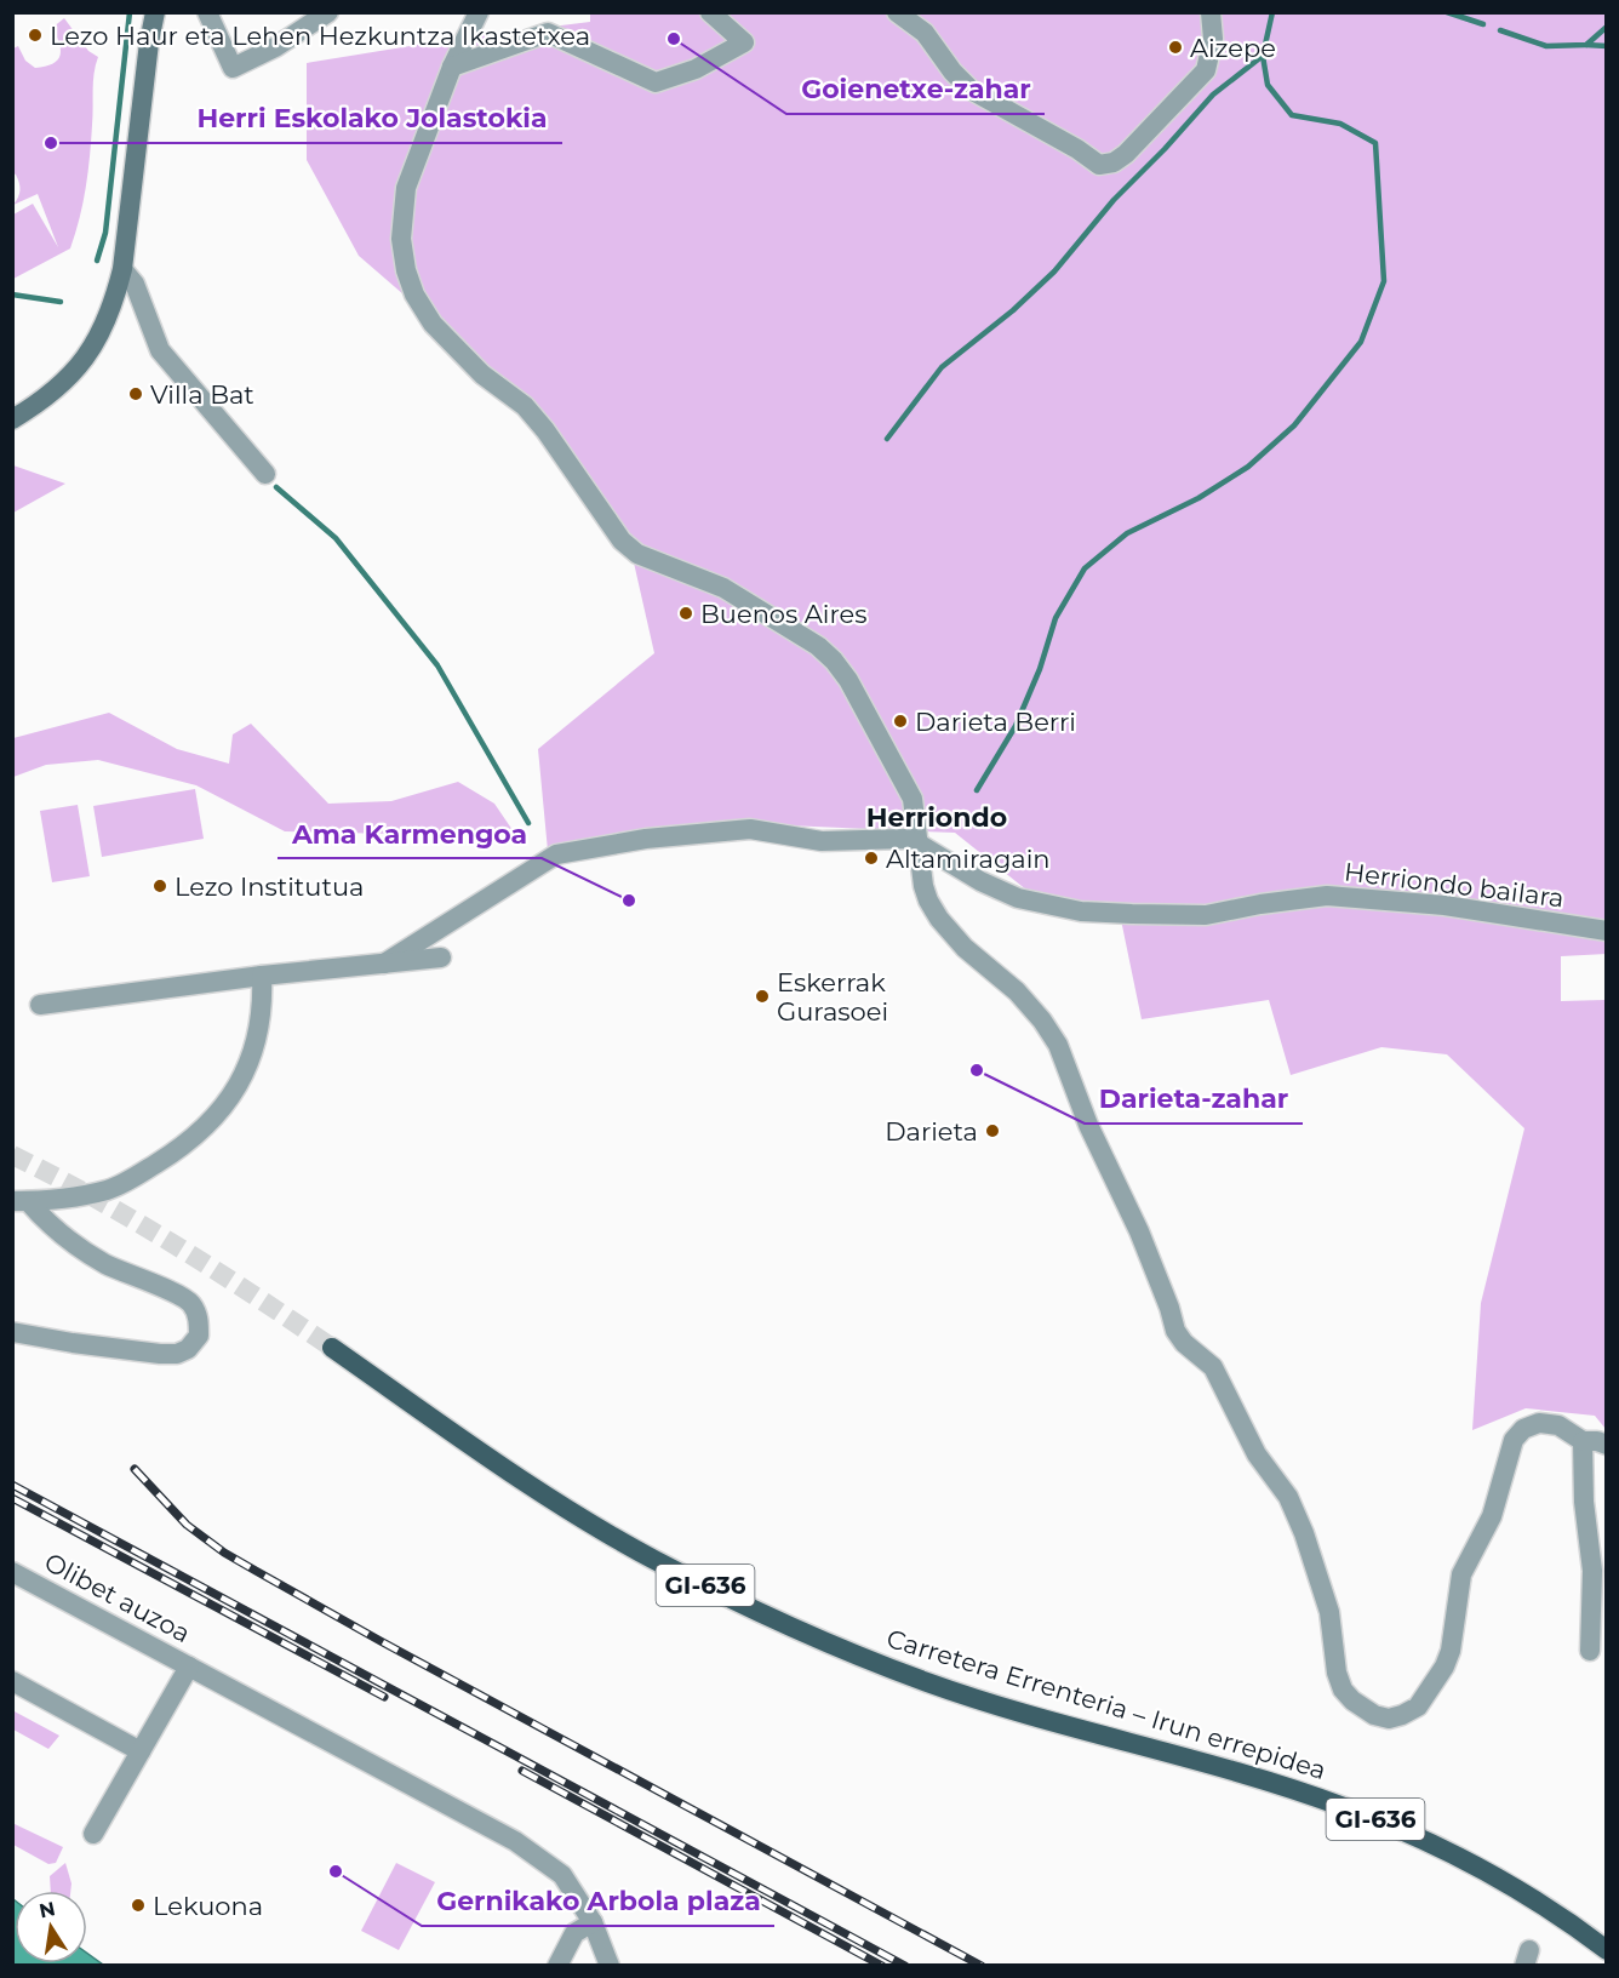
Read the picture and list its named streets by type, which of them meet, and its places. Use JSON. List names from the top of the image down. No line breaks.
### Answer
{"streets":{"main road":["GI-636","Carretera Errenteria – Irun errepidea"],"street":["Herriondo bailara","Olibet auzoa"]},"districts":["Herriondo"],"places":["Lezo Haur eta Lehen Hezkuntza Ikastetxea","Goienetxe-zahar","Aizepe","Herri Eskolako Jolastokia","Villa Bat","Buenos Aires","Darieta Berri","Altamiragain","Lezo Institutua","Ama Karmengoa","Eskerrak Gurasoei","Darieta-zahar","Darieta","Gernikako Arbola plaza","Lekuona"],"north":"top"}
